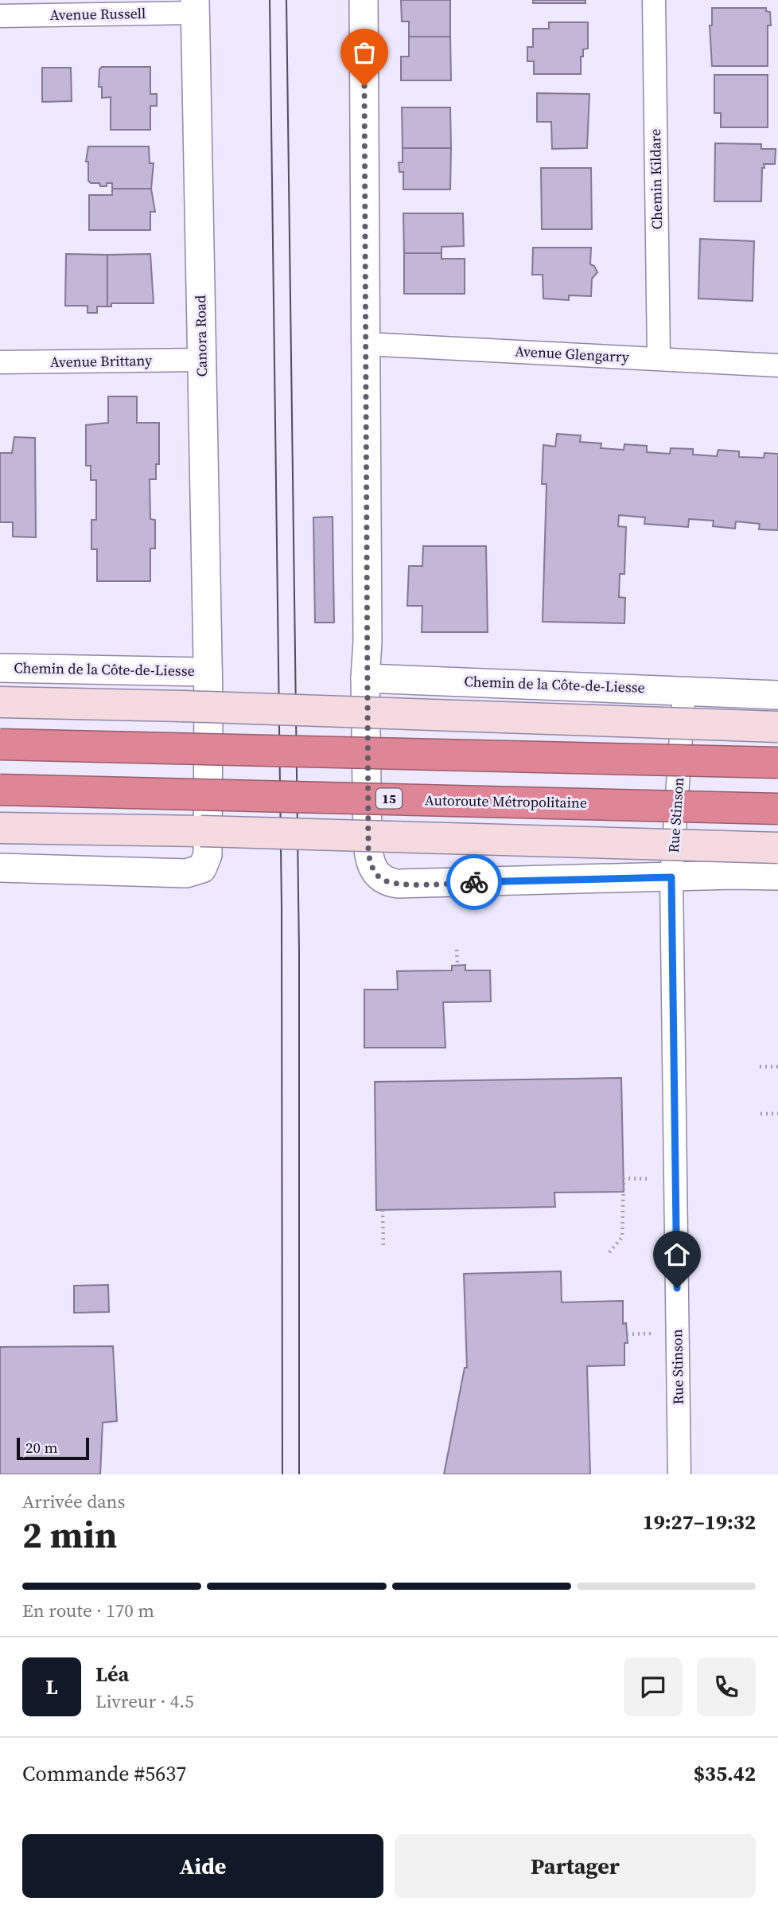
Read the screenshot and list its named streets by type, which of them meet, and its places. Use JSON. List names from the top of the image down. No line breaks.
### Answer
{"streets":{"highway":["15","Autoroute Métropolitaine"],"street":["Avenue Russell","Chemin Kildare","Canora Road","Avenue Glengarry","Avenue Brittany","Chemin de la Côte-de-Liesse","Rue Stinson"]},"crossings":[["Avenue Russell","Canora Road"],["Chemin Kildare","Avenue Glengarry"],["Canora Road","Avenue Brittany"],["Canora Road","Chemin de la Côte-de-Liesse"],["Chemin de la Côte-de-Liesse","Rue Stinson"]],"scale_bar":"20 m","page":{"scale":"20 m","heading":["2 min","Arrivée dans","19:27–19:32"],"panel":["Léa","Livreur · 4.5","Commande #5637","$35.42"],"bar":"En route · 170 m","round":"L","buttons":["Aide","Partager"]}}
